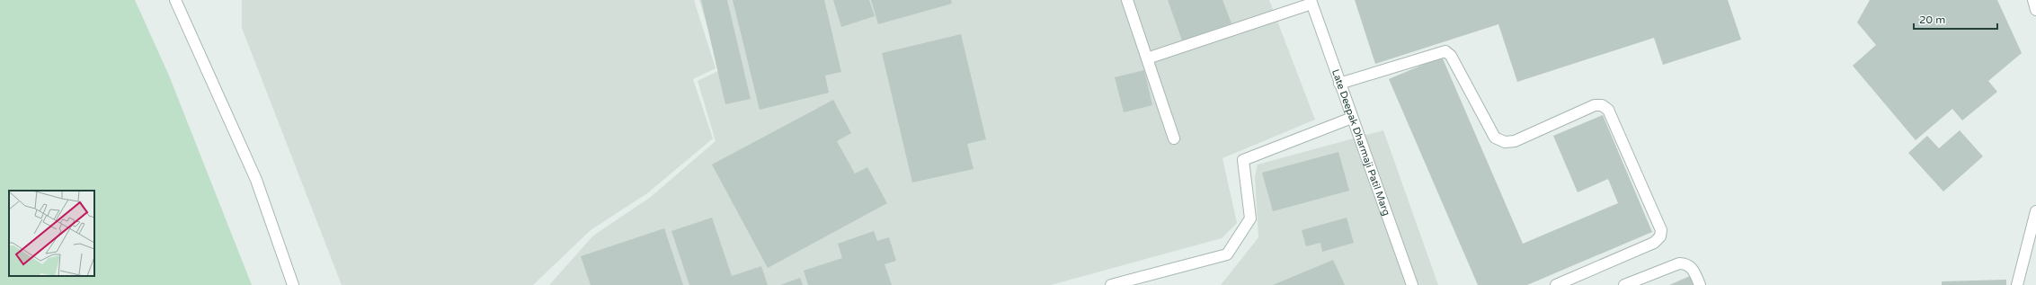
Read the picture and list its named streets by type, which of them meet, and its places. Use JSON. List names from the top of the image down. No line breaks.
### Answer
{"streets":{"street":["Late Deepak Dharmaji Patil Marg"]},"scale_bar":"20 m"}
